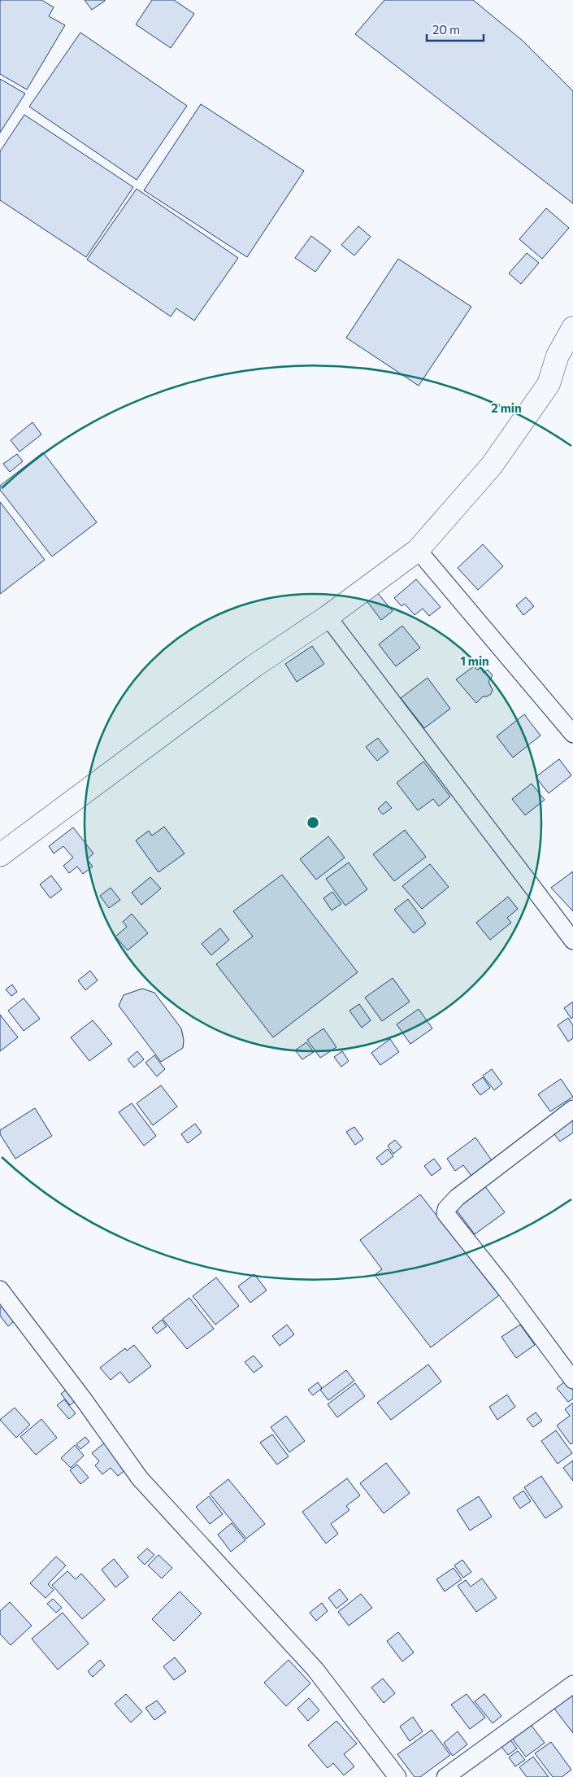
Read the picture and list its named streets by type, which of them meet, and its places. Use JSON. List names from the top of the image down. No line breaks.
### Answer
{"scale_bar":"20 m","rings":["2 min","1 min"]}
